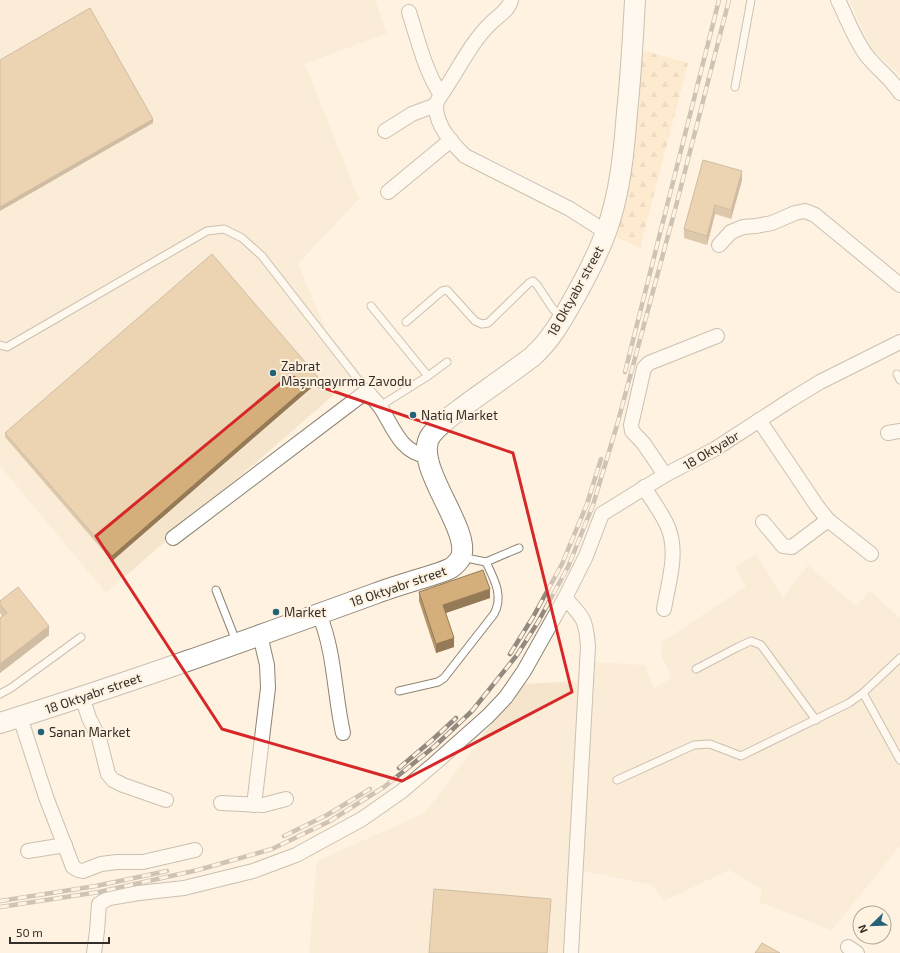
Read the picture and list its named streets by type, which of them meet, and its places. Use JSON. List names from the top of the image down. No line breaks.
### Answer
{"streets":{"street":["18 Oktyabr street","18 Oktyabr"]},"places":["Zabrat Maşınqayırma Zavodu","Natiq Market","Market","Sənan Market"],"scale_bar":"50 m","north":"bottom left"}
